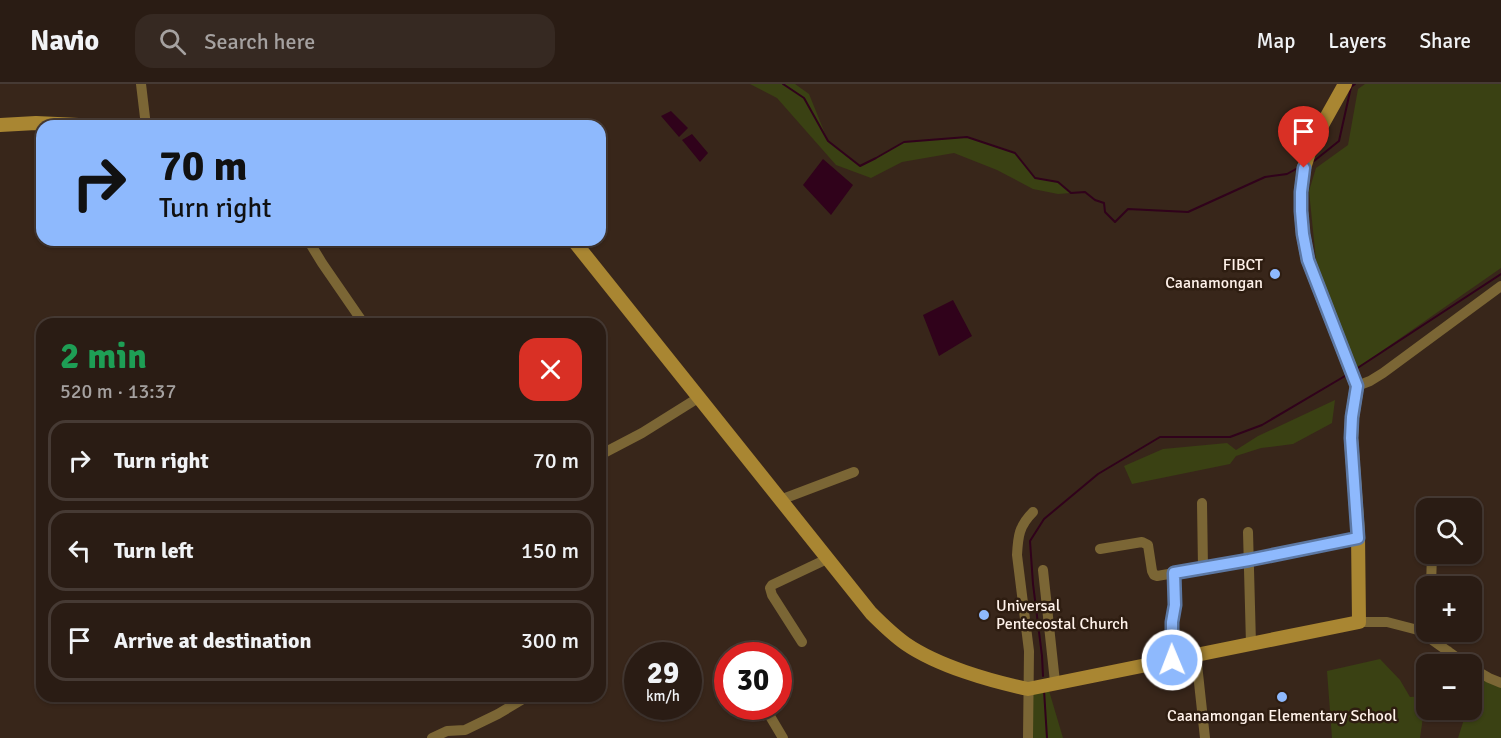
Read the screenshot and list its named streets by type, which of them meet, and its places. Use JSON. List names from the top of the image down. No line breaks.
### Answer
{"places":["FIBCT Caanamongan","Universal Pentecostal Church","Caanamongan Elementary School"],"page":{"header":"Navio","search":"Search here","nav":["Map","Layers","Share"],"turn":["70 m","Turn right"],"heading":["2 min","520 m · 13:37"],"list":[{"name":"Turn right","value":"70 m"},{"name":"Turn left","value":"150 m"},{"name":"Arrive at destination","value":"300 m"}],"map_buttons":["+","−"],"speed":"29 km/h","limit":"30"}}
